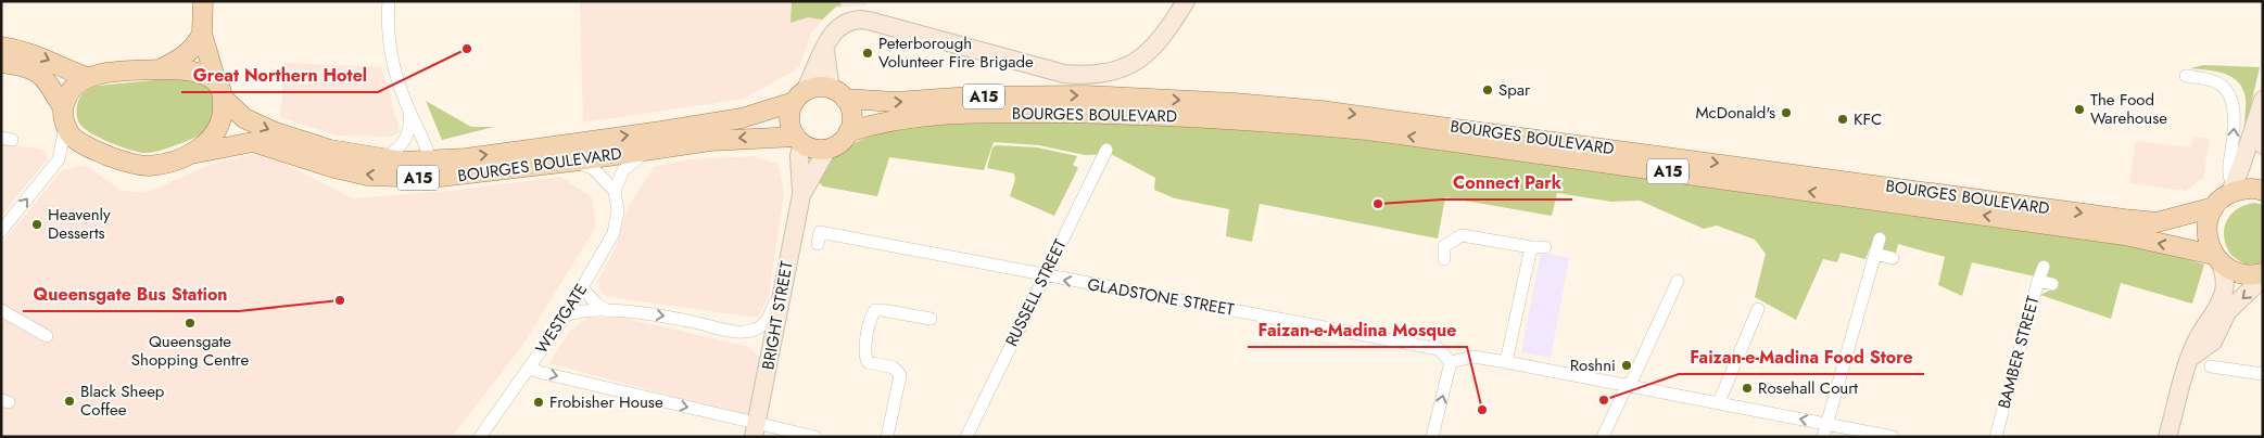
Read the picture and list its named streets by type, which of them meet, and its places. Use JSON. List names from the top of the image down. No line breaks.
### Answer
{"streets":{"main road":["A15","BOURGES BOULEVARD"],"street":["RUSSELL STREET","GLADSTONE STREET","BRIGHT STREET","WESTGATE","BAMBER STREET"]},"crossings":[["A15","BOURGES BOULEVARD"],["A15","BRIGHT STREET"],["BOURGES BOULEVARD","BRIGHT STREET"],["RUSSELL STREET","GLADSTONE STREET"]],"one_way":["GLADSTONE STREET"],"places":["Great Northern Hotel","Peterborough Volunteer Fire Brigade","Spar","The Food Warehouse","McDonald's","KFC","Connect Park","Heavenly Desserts","Queensgate Bus Station","Queensgate Shopping Centre","Roshni","Rosehall Court","Faizan-e-Madina Food Store","Black Sheep Coffee","Frobisher House","Faizan-e-Madina Mosque"]}
